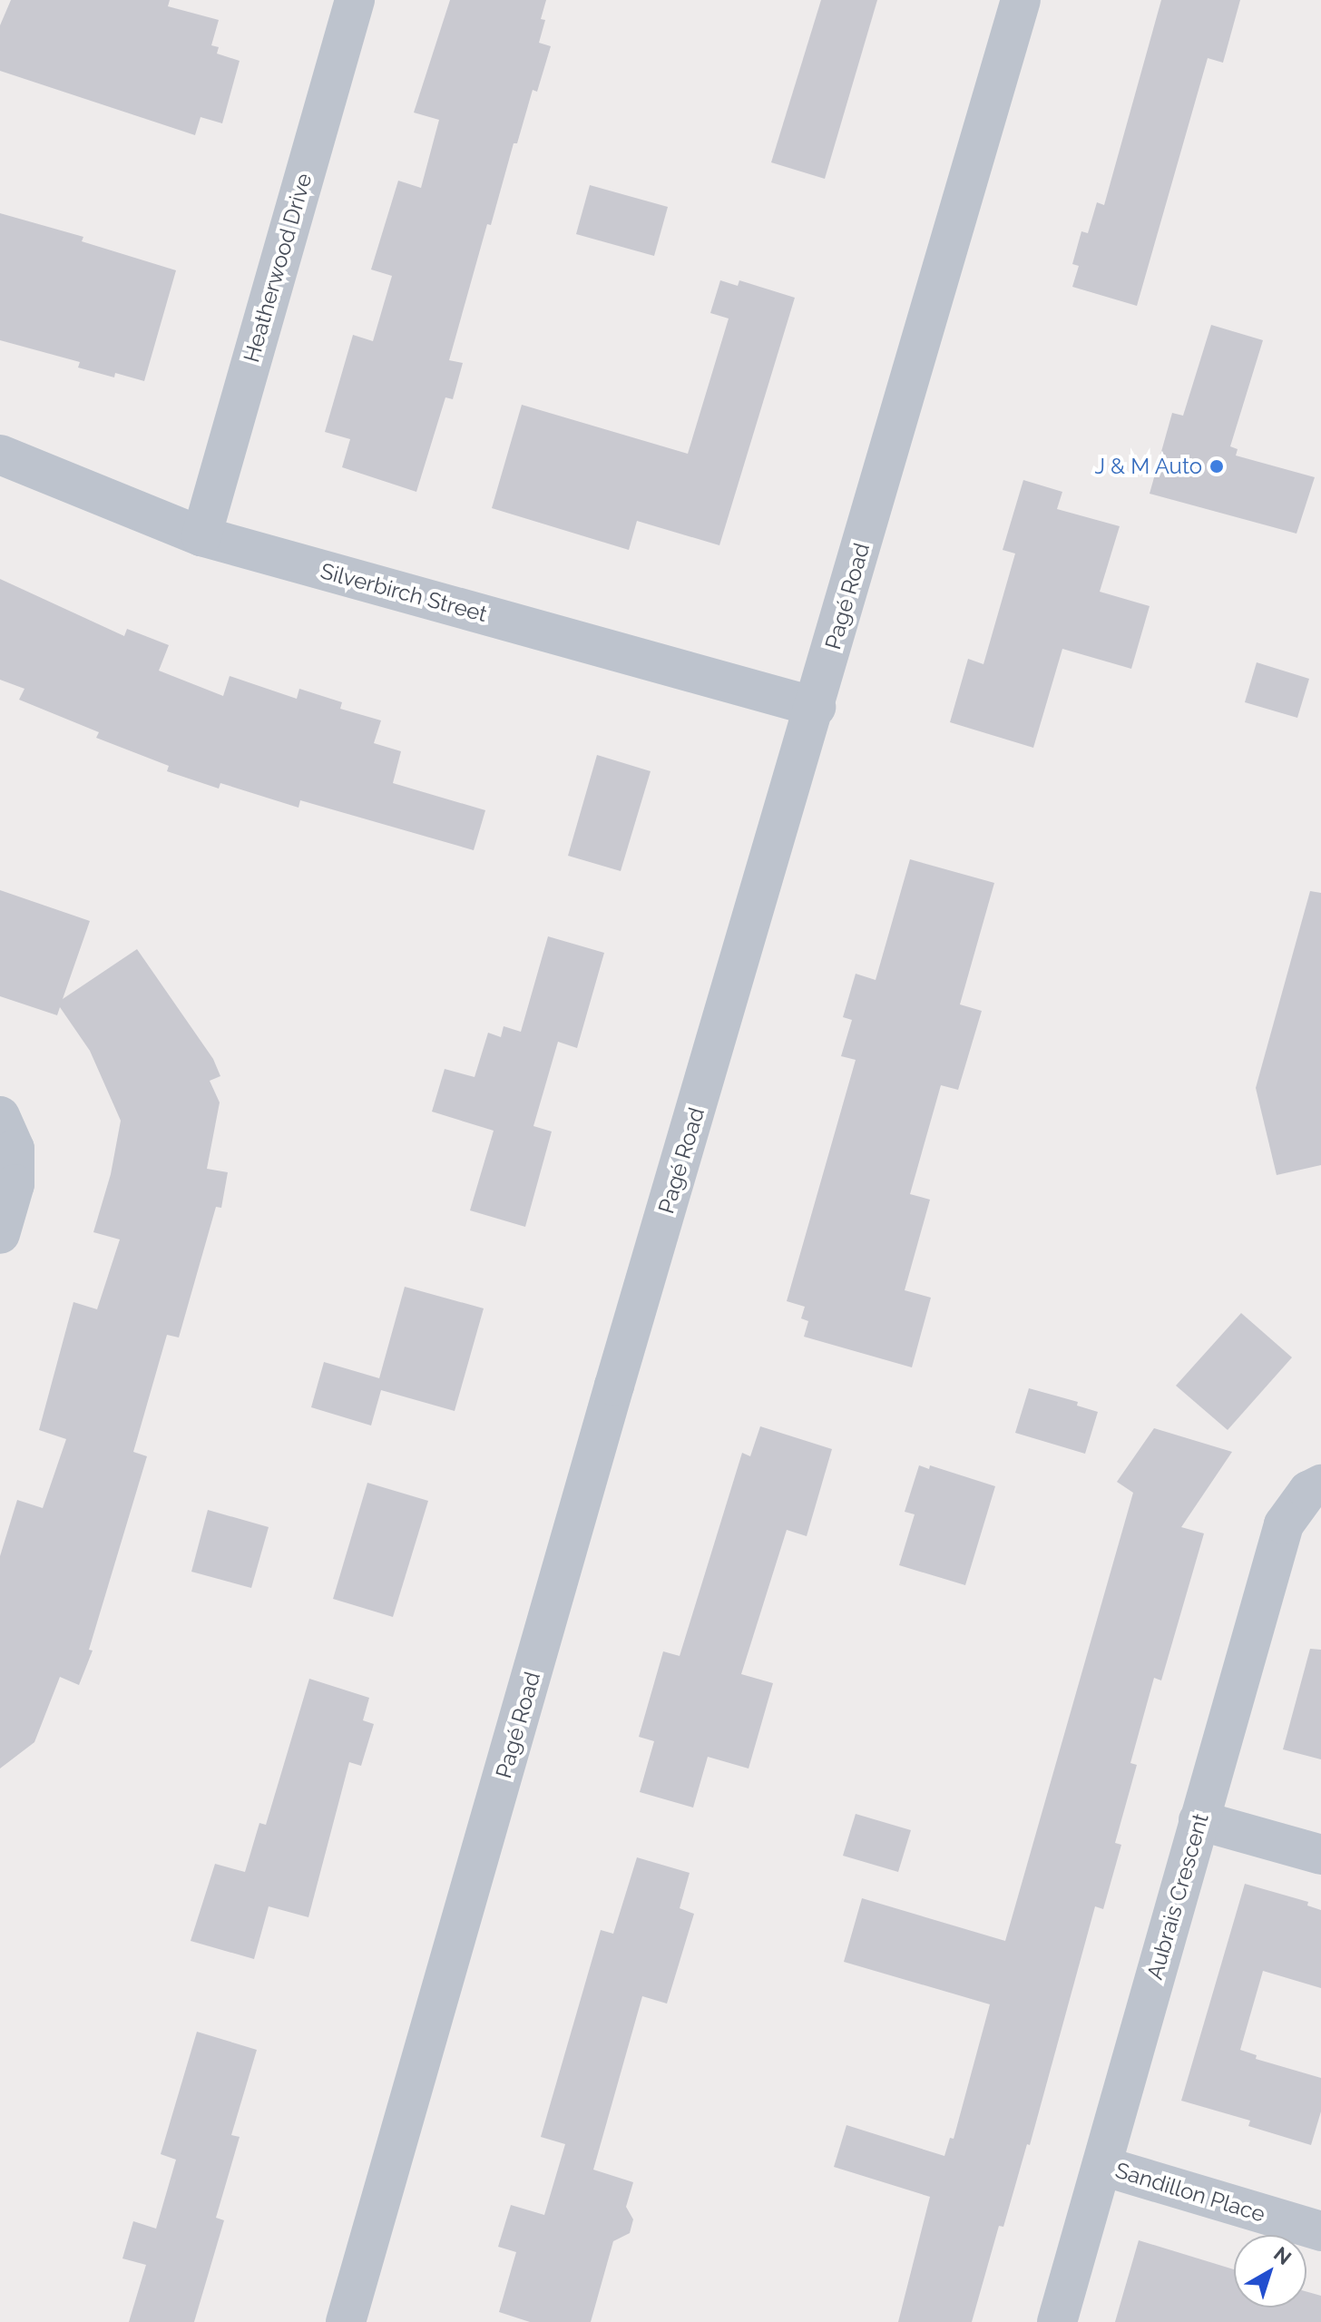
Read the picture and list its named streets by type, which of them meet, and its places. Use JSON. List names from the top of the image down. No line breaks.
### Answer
{"streets":{"street":["Heatherwood Drive","Silverbirch Street","Pagé Road","Aubrais Crescent","Sandillon Place"]},"crossings":[["Heatherwood Drive","Silverbirch Street"],["Silverbirch Street","Pagé Road"],["Aubrais Crescent","Sandillon Place"]],"places":["J & M Auto"],"north":"top right"}
